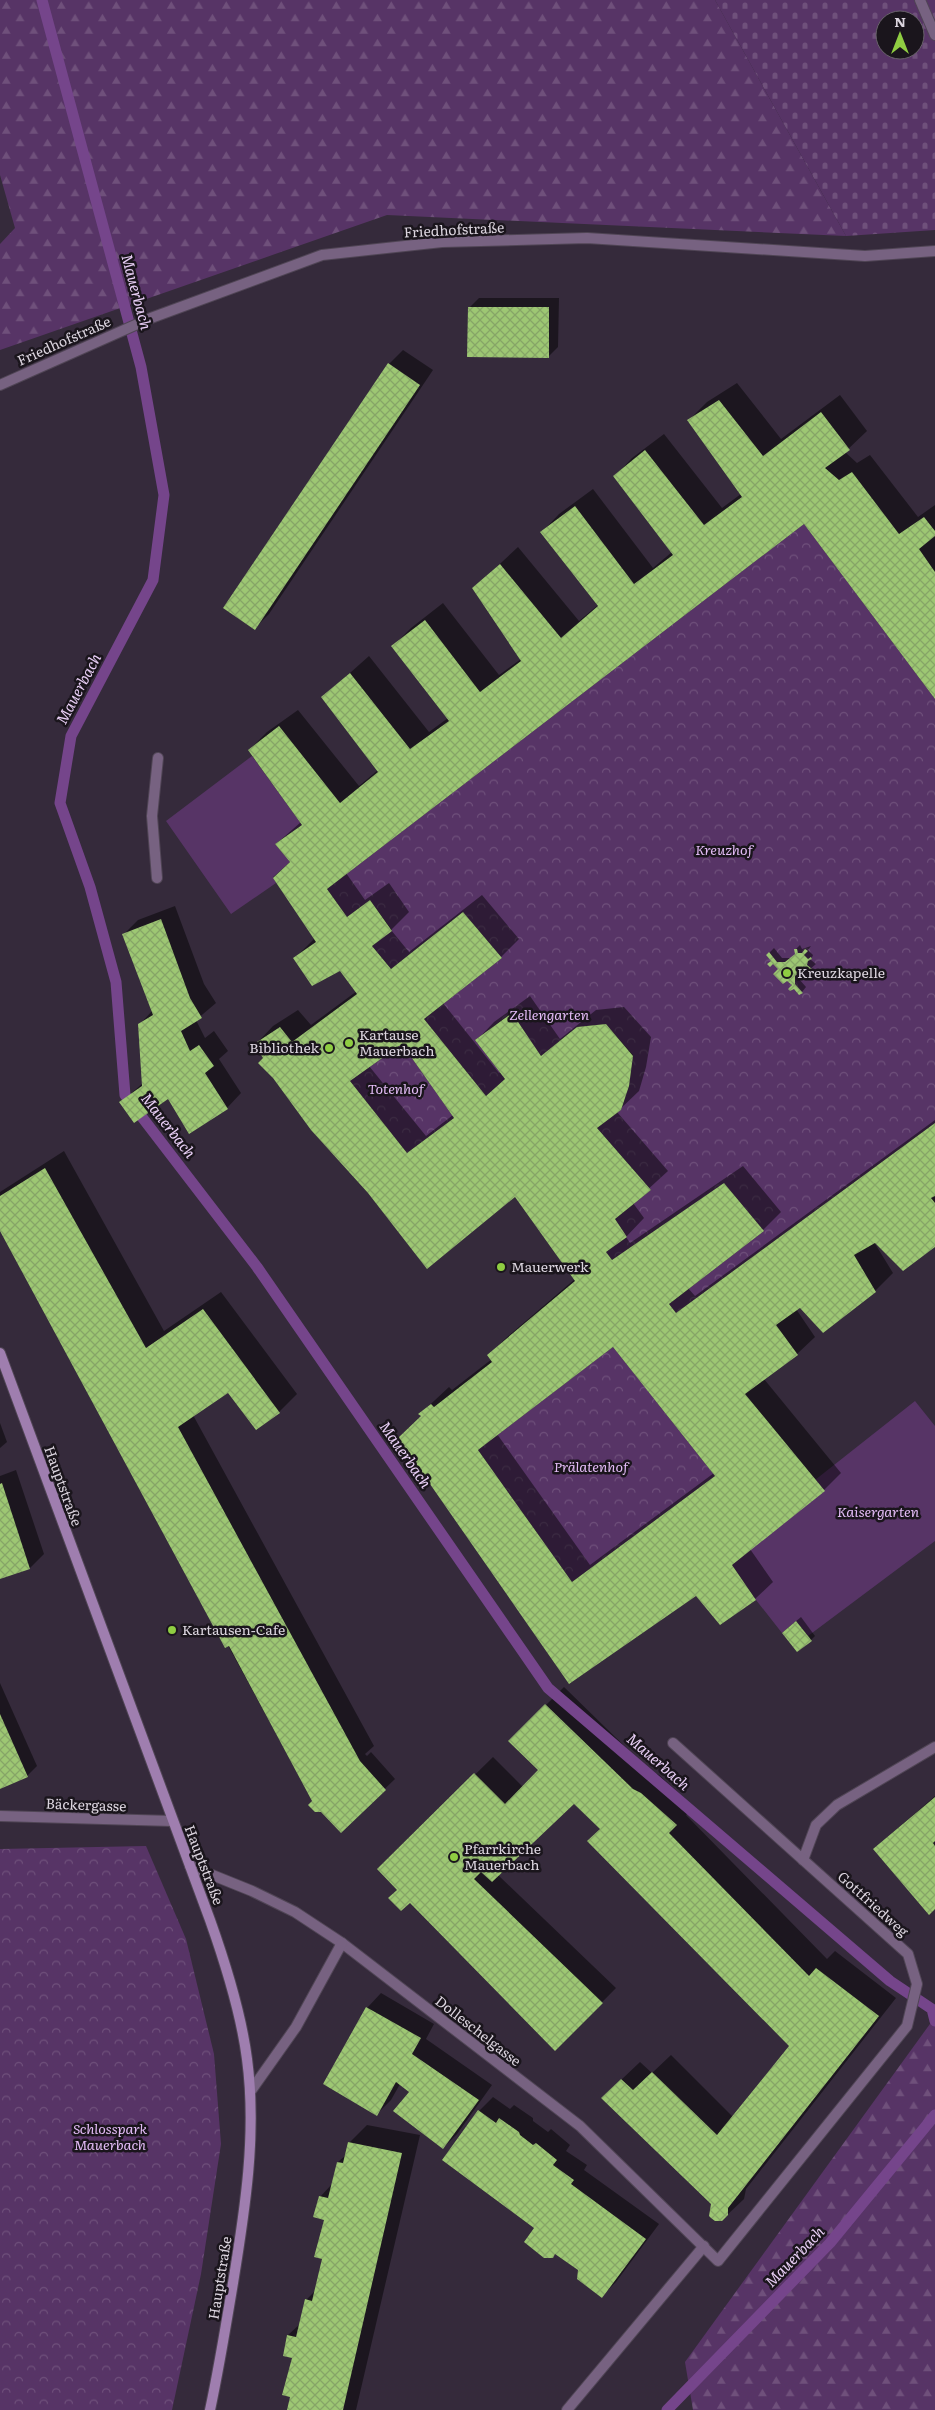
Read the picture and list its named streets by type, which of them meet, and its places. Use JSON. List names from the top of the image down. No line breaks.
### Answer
{"streets":{"main road":["Hauptstraße"],"street":["Friedhofstraße","Bäckergasse","Gottfriedweg","Dolleschelgasse"]},"crossings":[["Hauptstraße","Bäckergasse"],["Hauptstraße","Dolleschelgasse"],["Gottfriedweg","Dolleschelgasse"]],"water":["Mauerbach"],"parks":["Kreuzhof","Zellengarten","Totenhof","Prälatenhof","Kaisergarten","Schlosspark Mauerbach"],"places":["Kreuzkapelle","Kartause Mauerbach","Bibliothek","Mauerwerk","Kartausen-Cafe","Pfarrkirche Mauerbach"],"north":"top"}
